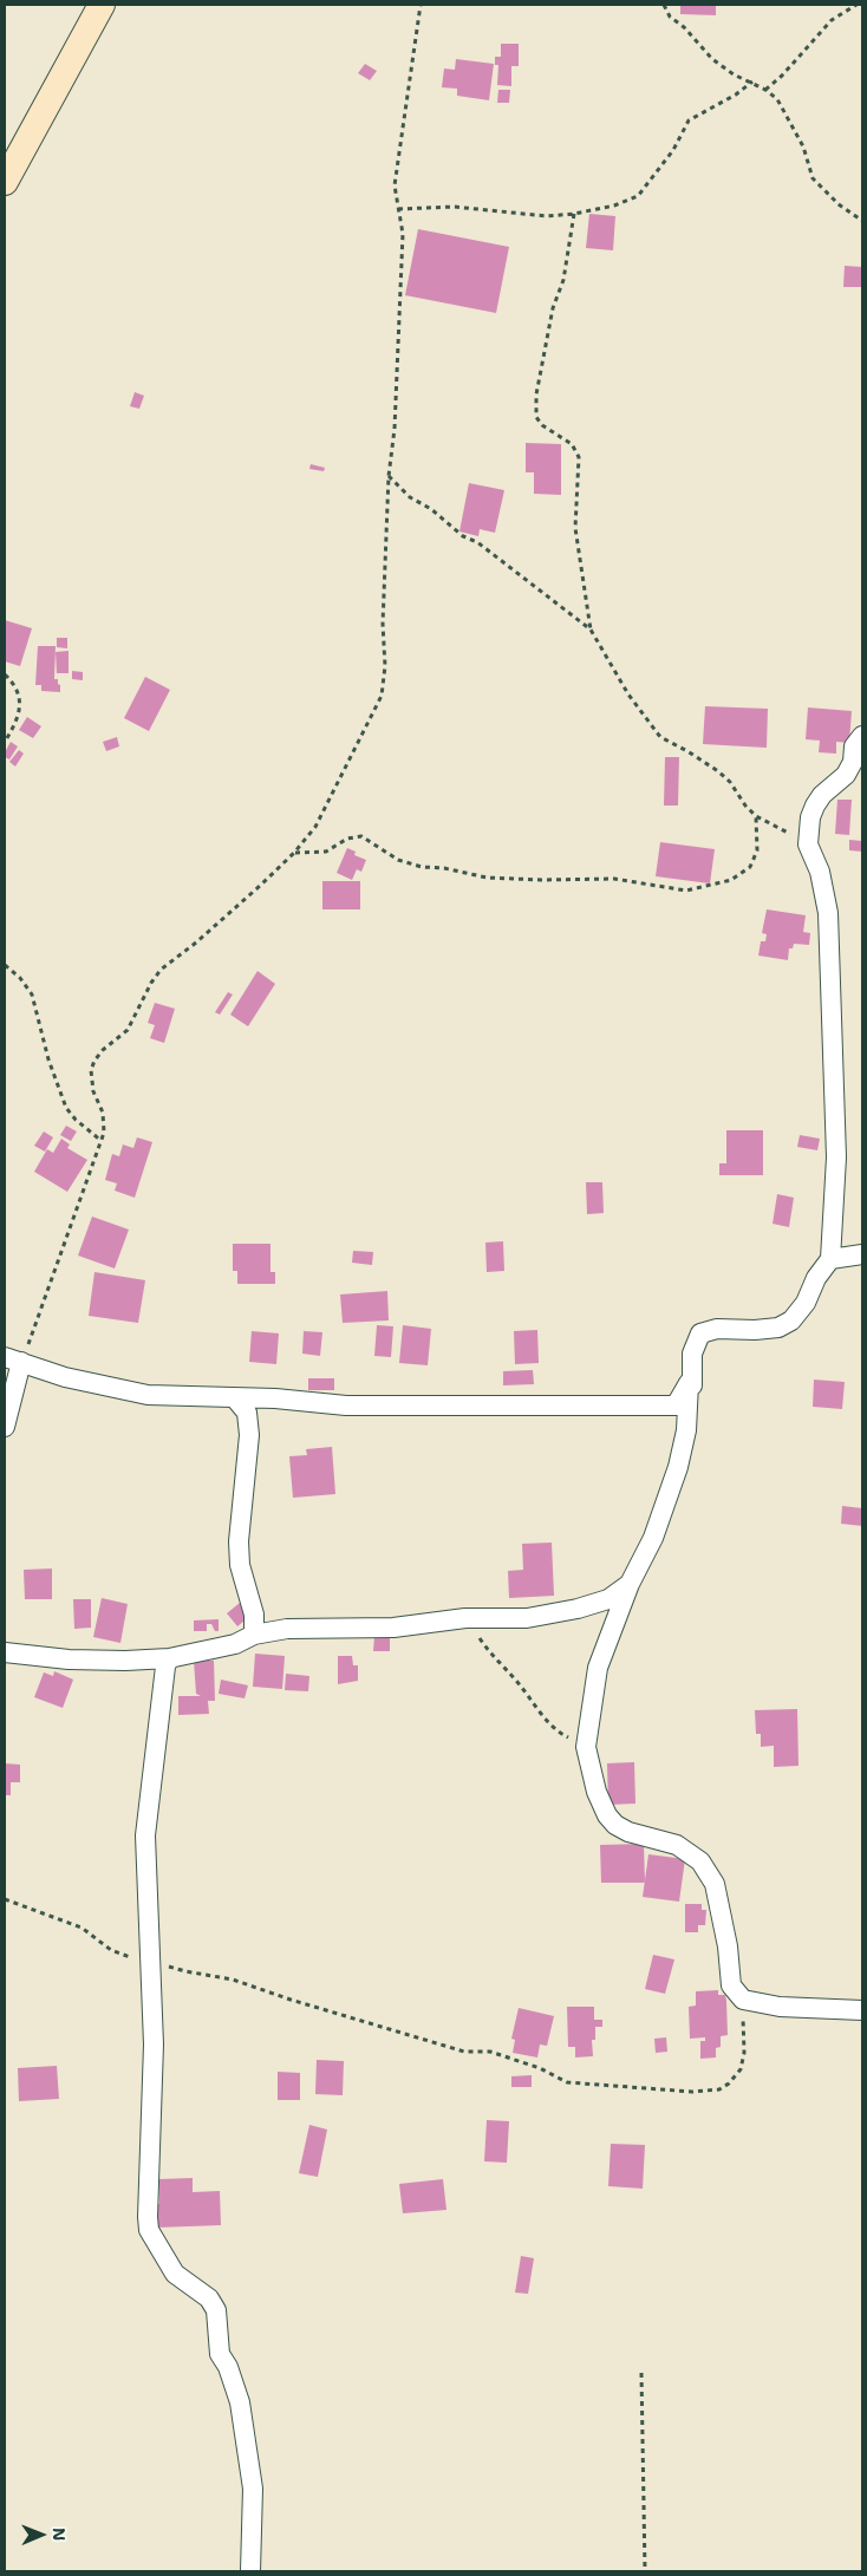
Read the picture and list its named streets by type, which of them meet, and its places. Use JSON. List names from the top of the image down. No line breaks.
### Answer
{"north":"right"}
